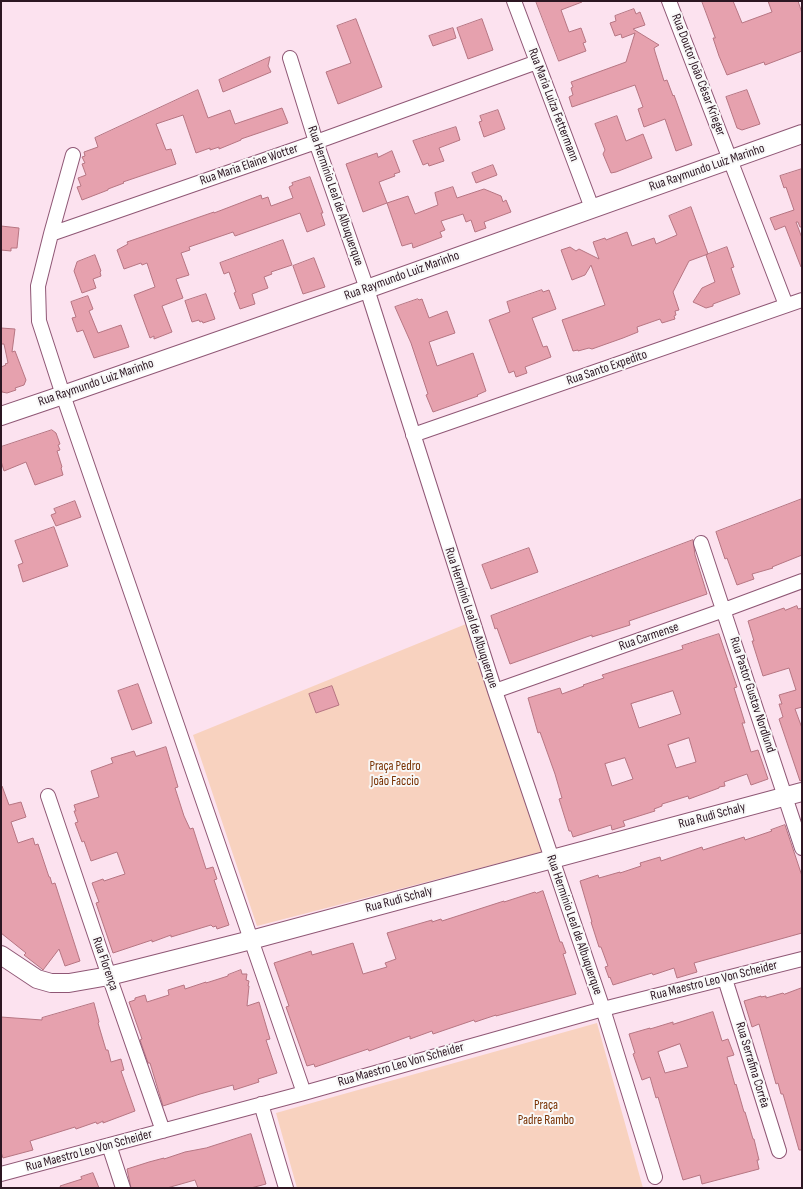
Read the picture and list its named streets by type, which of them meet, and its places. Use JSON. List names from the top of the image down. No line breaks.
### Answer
{"streets":{"street":["Rua Doutor João César Krieger","Rua Maria Luiza Fettermann","Rua Maria Elaine Wotter","Rua Raymundo Luiz Marinho","Rua Hermínio Leal de Albuquerque","Rua Santo Expedito","Rua Carmense","Rua Pastor Gustav Nordlund","Rua Rudi Schaly","Rua Florença","Rua Maestro Leo Von Scheider","Rua Serrafina Corrêa"]},"crossings":[["Rua Doutor João César Krieger","Rua Raymundo Luiz Marinho"],["Rua Doutor João César Krieger","Rua Santo Expedito"],["Rua Maria Luiza Fettermann","Rua Maria Elaine Wotter"],["Rua Maria Luiza Fettermann","Rua Raymundo Luiz Marinho"],["Rua Maria Elaine Wotter","Rua Hermínio Leal de Albuquerque"],["Rua Raymundo Luiz Marinho","Rua Hermínio Leal de Albuquerque"],["Rua Hermínio Leal de Albuquerque","Rua Santo Expedito"],["Rua Hermínio Leal de Albuquerque","Rua Carmense"],["Rua Hermínio Leal de Albuquerque","Rua Rudi Schaly"],["Rua Hermínio Leal de Albuquerque","Rua Maestro Leo Von Scheider"],["Rua Carmense","Rua Pastor Gustav Nordlund"],["Rua Pastor Gustav Nordlund","Rua Rudi Schaly"],["Rua Rudi Schaly","Rua Florença"],["Rua Florença","Rua Maestro Leo Von Scheider"],["Rua Maestro Leo Von Scheider","Rua Serrafina Corrêa"]],"parks":["Praça Pedro João Faccio","Praça Padre Rambo"]}
